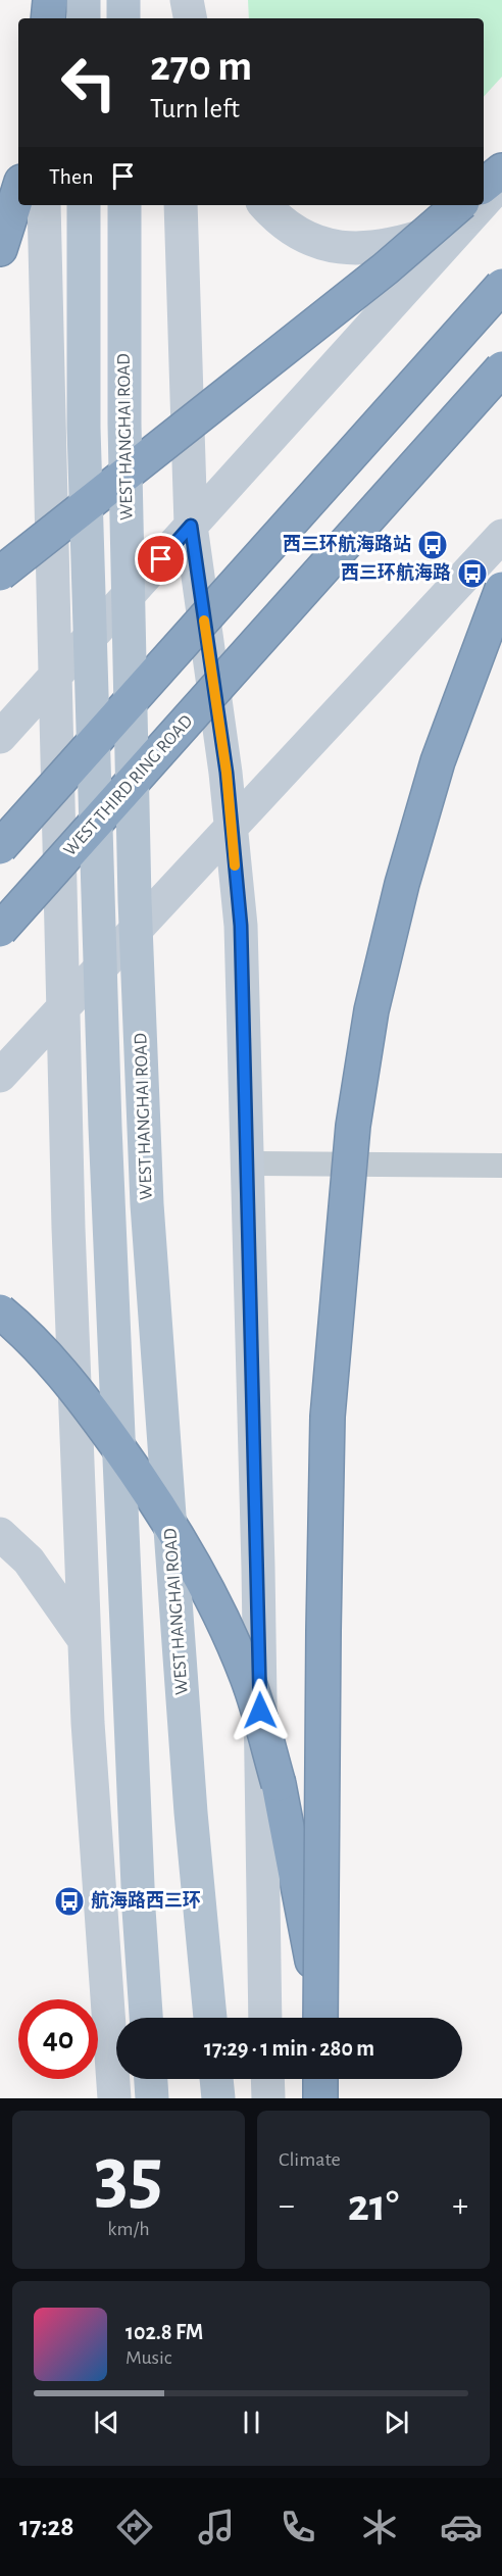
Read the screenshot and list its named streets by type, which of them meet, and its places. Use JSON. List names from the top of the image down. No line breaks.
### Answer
{"streets":{"highway":["WEST THIRD RING ROAD"],"main road":["WEST HANGHAI ROAD"]},"places":{"bus stop":["西三环航海路站","西三环航海路","航海路西三环"]},"page":{"turn":["270 m","Turn left"],"then":"Then","limit":"40","trip":"17:29 · 1 min · 280 m","tile":[["35","km/h"],"Climate"],"heat":["−","21°","+"],"song":["102.8 FM","Music"],"tabs":"17:28"}}
